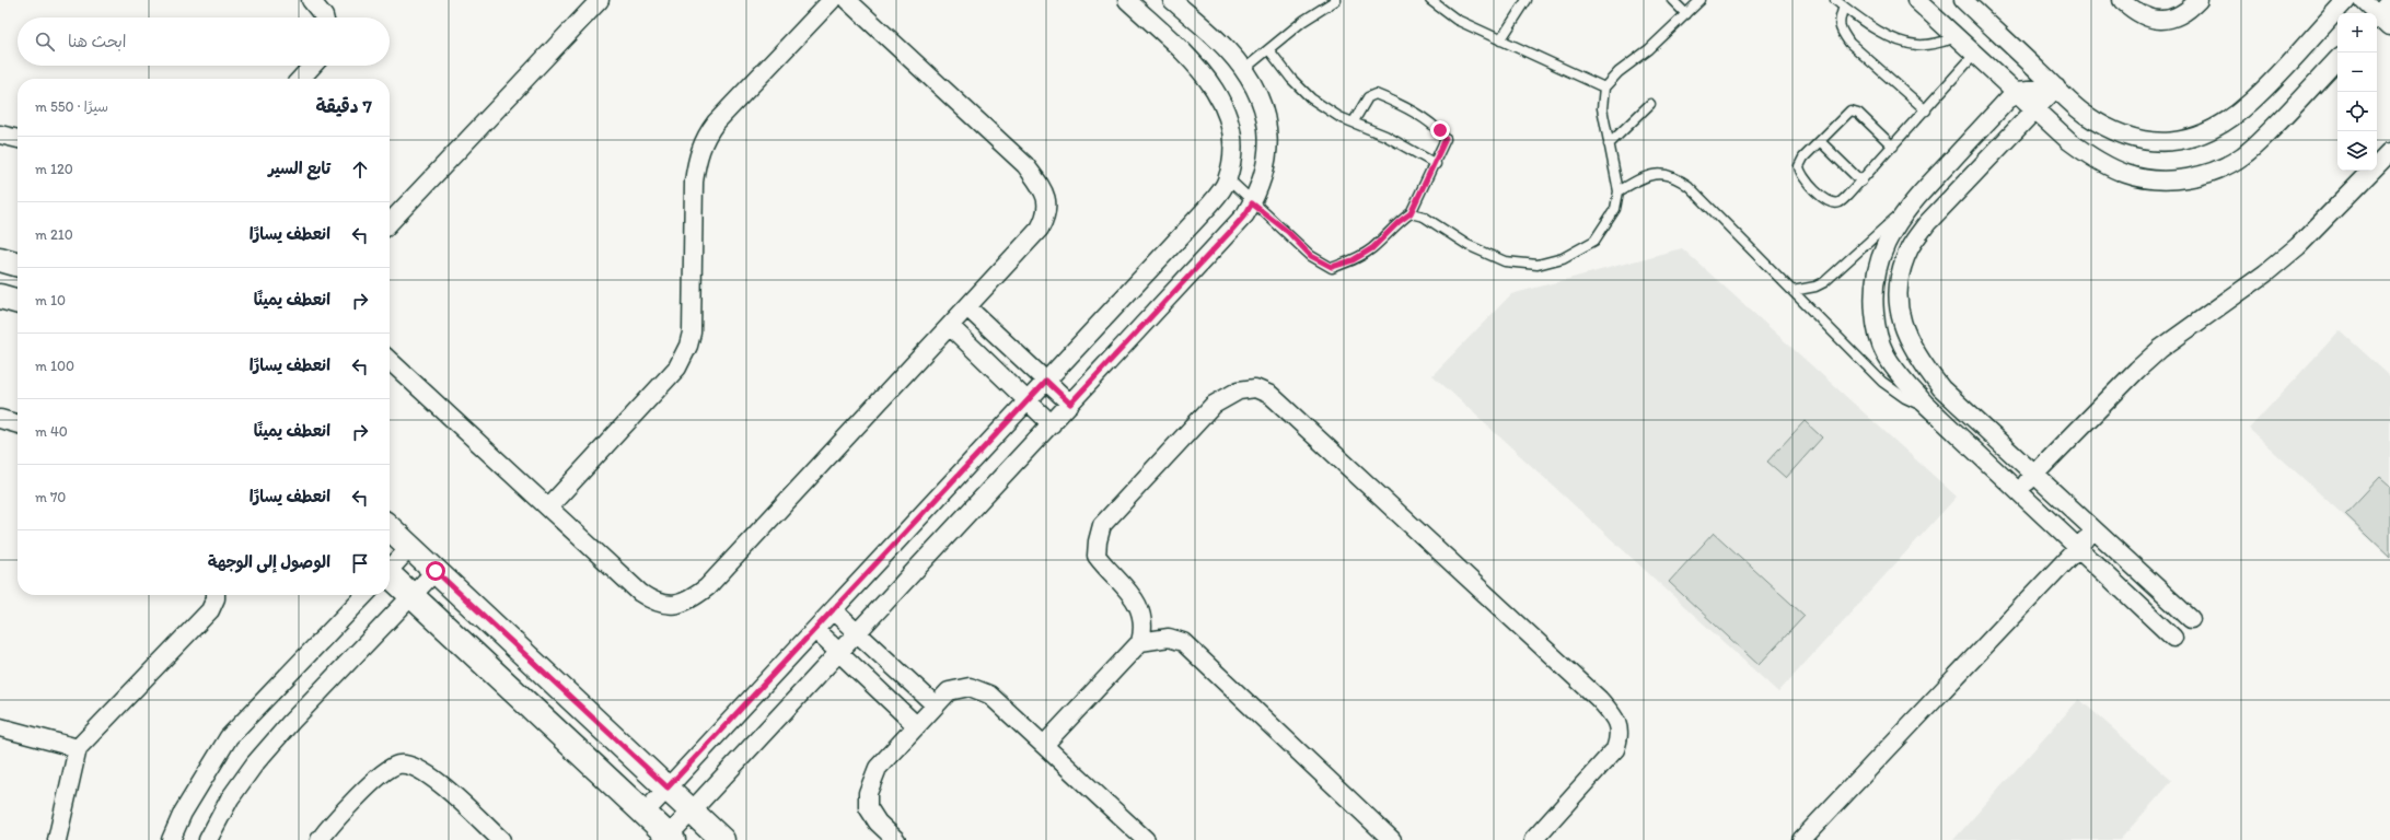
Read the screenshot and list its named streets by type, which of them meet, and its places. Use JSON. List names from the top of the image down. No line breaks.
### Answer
{"page":{"map_buttons":["+","−"],"search":"ابحث هنا","heading":["7 دقيقة","سيرًا · 550 m"],"list":[["تابع السير","120 m"],["انعطف يسارًا","210 m"],["انعطف يمينًا","10 m"],["انعطف يسارًا","100 m"],["انعطف يمينًا","40 m"],["انعطف يسارًا","70 m"],"الوصول إلى الوجهة"]}}
